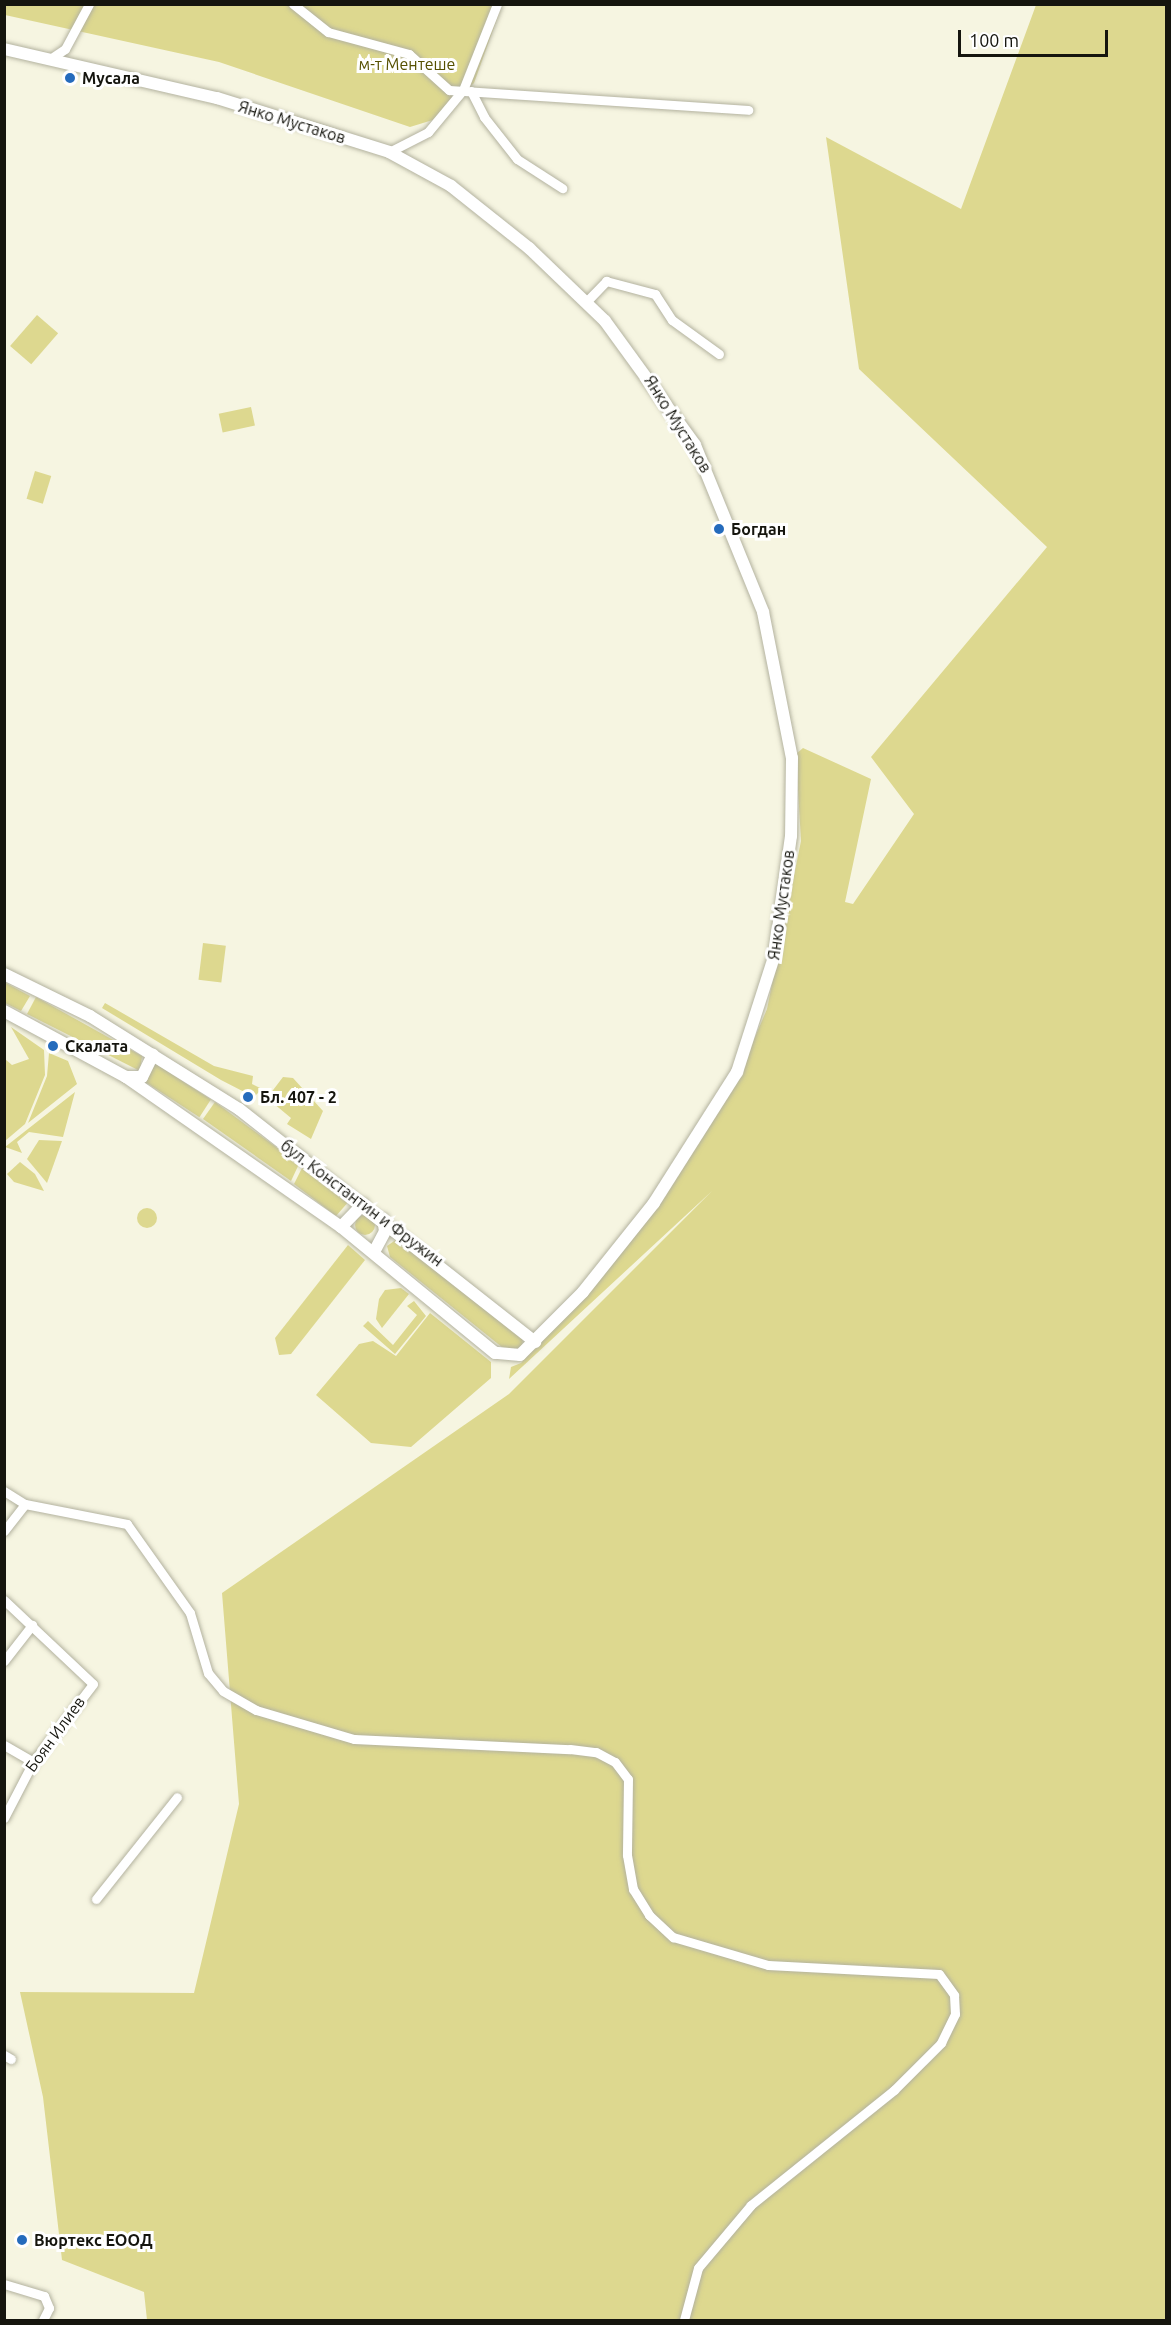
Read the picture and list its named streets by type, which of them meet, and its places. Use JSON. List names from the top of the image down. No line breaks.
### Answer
{"streets":{"street":["Янко Мустаков","бул. Константин и Фружин","Боян Илиев"]},"crossings":[["Янко Мустаков","бул. Константин и Фружин"]],"parks":["м-т Ментeше"],"places":["Мусала","Богдан","Скалата","Бл. 407 - 2","Вюртекс ЕООД"],"scale_bar":"100 m"}
